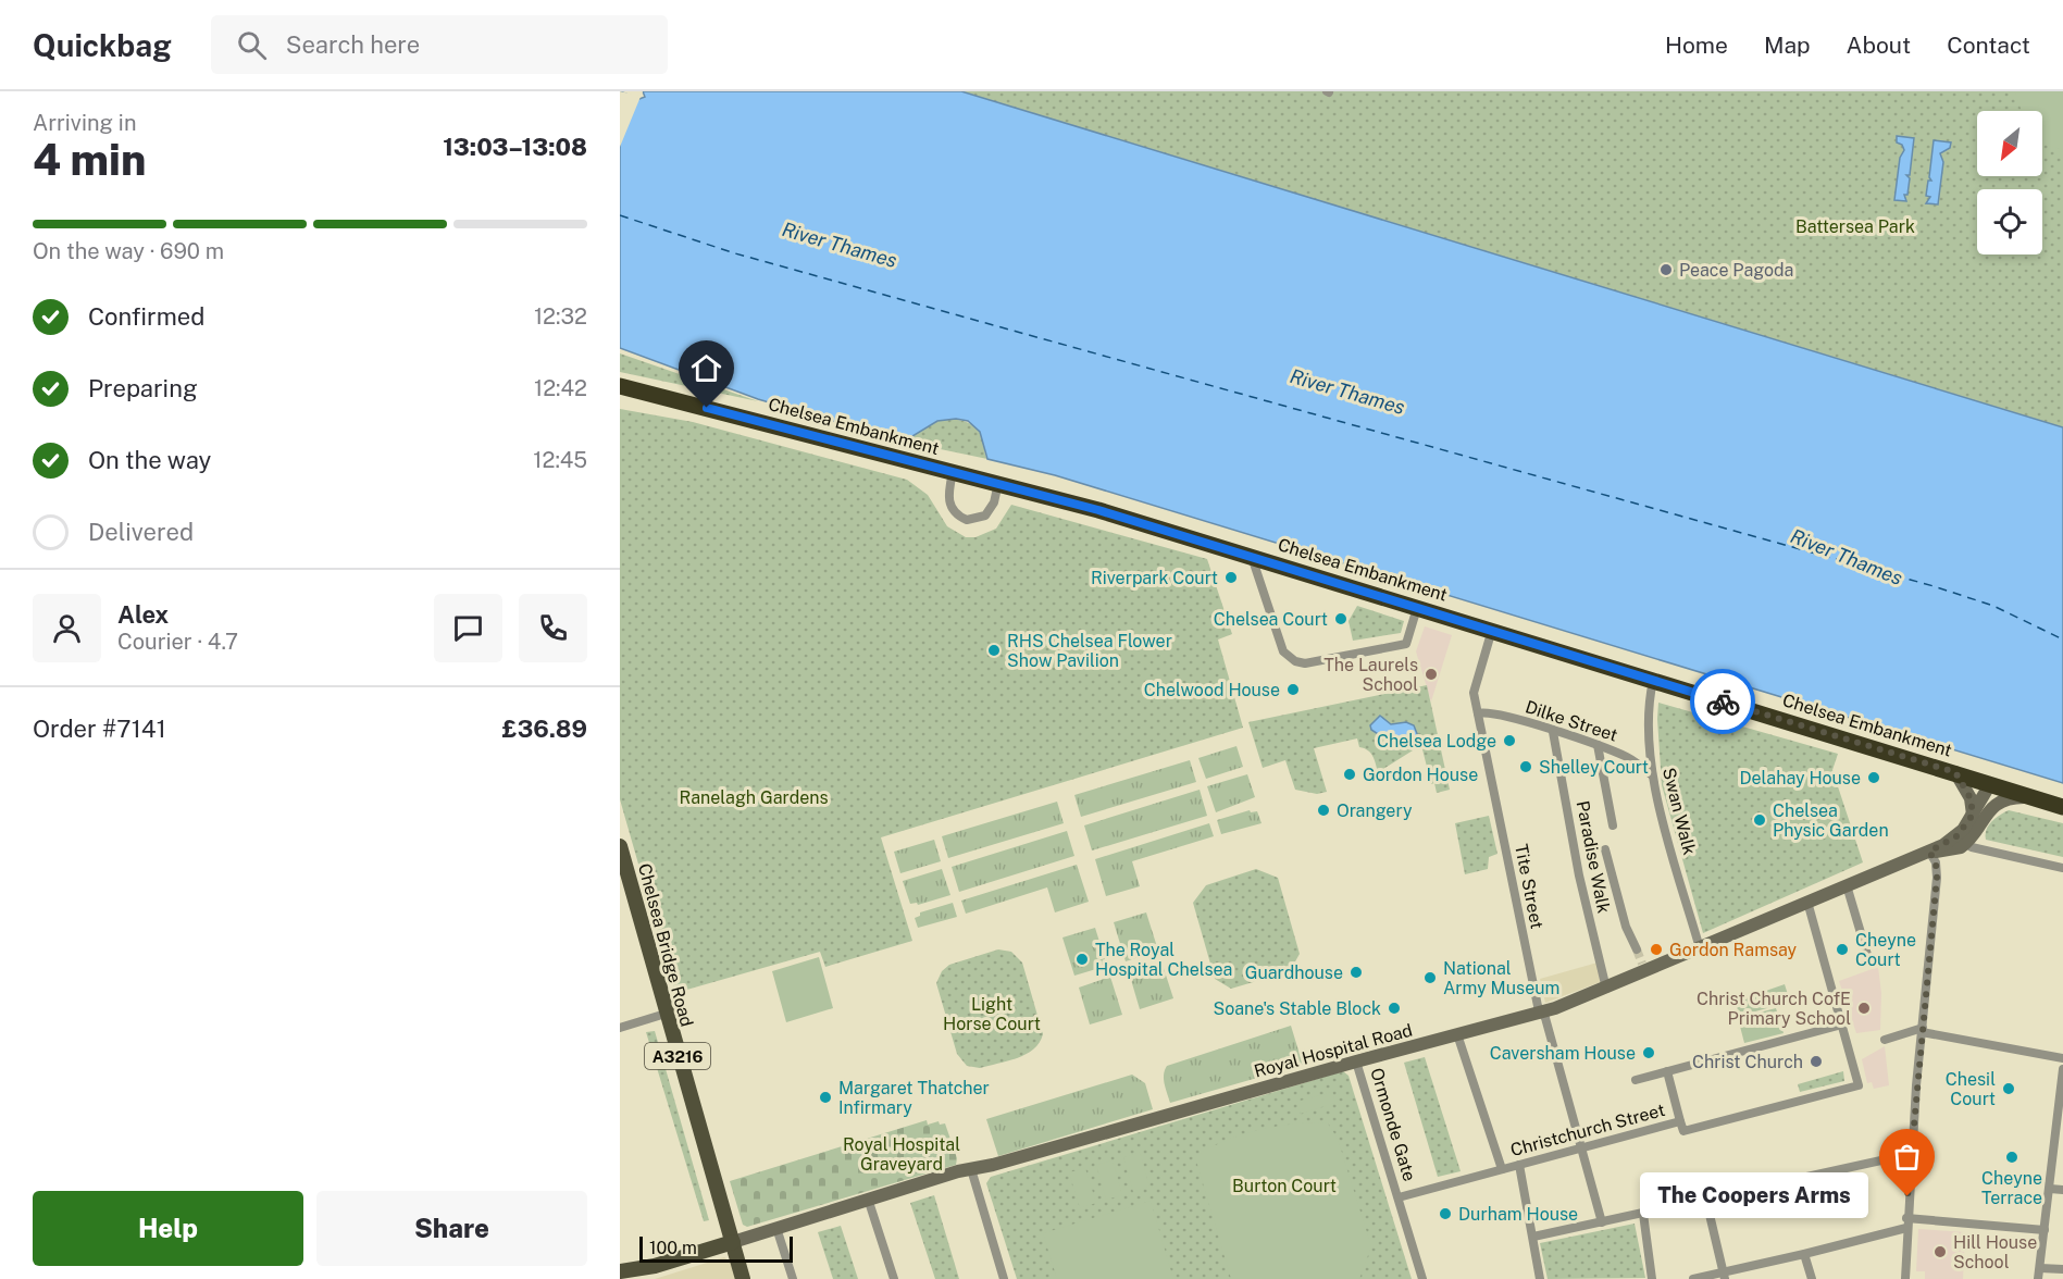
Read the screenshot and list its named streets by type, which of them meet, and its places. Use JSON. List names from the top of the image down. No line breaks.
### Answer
{"streets":{"highway":["Chelsea Embankment"],"main road":["Chelsea Bridge Road","Royal Hospital Road","A3216"],"street":["Dilke Street","Swan Walk","Paradise Walk","Tite Street","Ormonde Gate","Christchurch Street"]},"crossings":[["Chelsea Embankment","Swan Walk"],["Chelsea Embankment","Tite Street"],["Chelsea Embankment","Royal Hospital Road"],["Dilke Street","Swan Walk"],["Dilke Street","Paradise Walk"],["Dilke Street","Tite Street"],["Swan Walk","Royal Hospital Road"],["Paradise Walk","Royal Hospital Road"],["Tite Street","Royal Hospital Road"],["Tite Street","Christchurch Street"],["Chelsea Bridge Road","Royal Hospital Road"],["Chelsea Bridge Road","A3216"],["Royal Hospital Road","A3216"],["Royal Hospital Road","Ormonde Gate"],["Royal Hospital Road","Christchurch Street"],["Ormonde Gate","Christchurch Street"]],"water":["River Thames"],"parks":["Battersea Park","Ranelagh Gardens","Light Horse Court","Royal Hospital Graveyard","Burton Court"],"places":["Peace Pagoda","Riverpark Court","Chelsea Court","RHS Chelsea Flower Show Pavilion","The Laurels School","Chelwood House","Chelsea Lodge","Shelley Court","Gordon House","Delahay House","Orangery","Chelsea Physic Garden","Gordon Ramsay","Cheyne Court","The Royal Hospital Chelsea","Guardhouse","National Army Museum","Soane's Stable Block","Christ Church CofE Primary School","Caversham House","Christ Church","Chesil Court","Margaret Thatcher Infirmary","Cheyne Terrace","The Coopers Arms","Durham House","Hill House School"],"scale_bar":"100 m","north":"bottom left","page":{"header":"Quickbag","search":"Search here","nav":["Home","Map","About","Contact"],"heading":["4 min","Arriving in","13:03–13:08"],"panel":["Alex","Courier · 4.7","Order #7141","£36.89"],"bar":"On the way · 690 m","list":[["Confirmed","12:32"],["Preparing","12:42"],["On the way","12:45"],"Delivered"],"bubble":"The Coopers Arms","buttons":["Help","Share"],"scale":"100 m"}}
